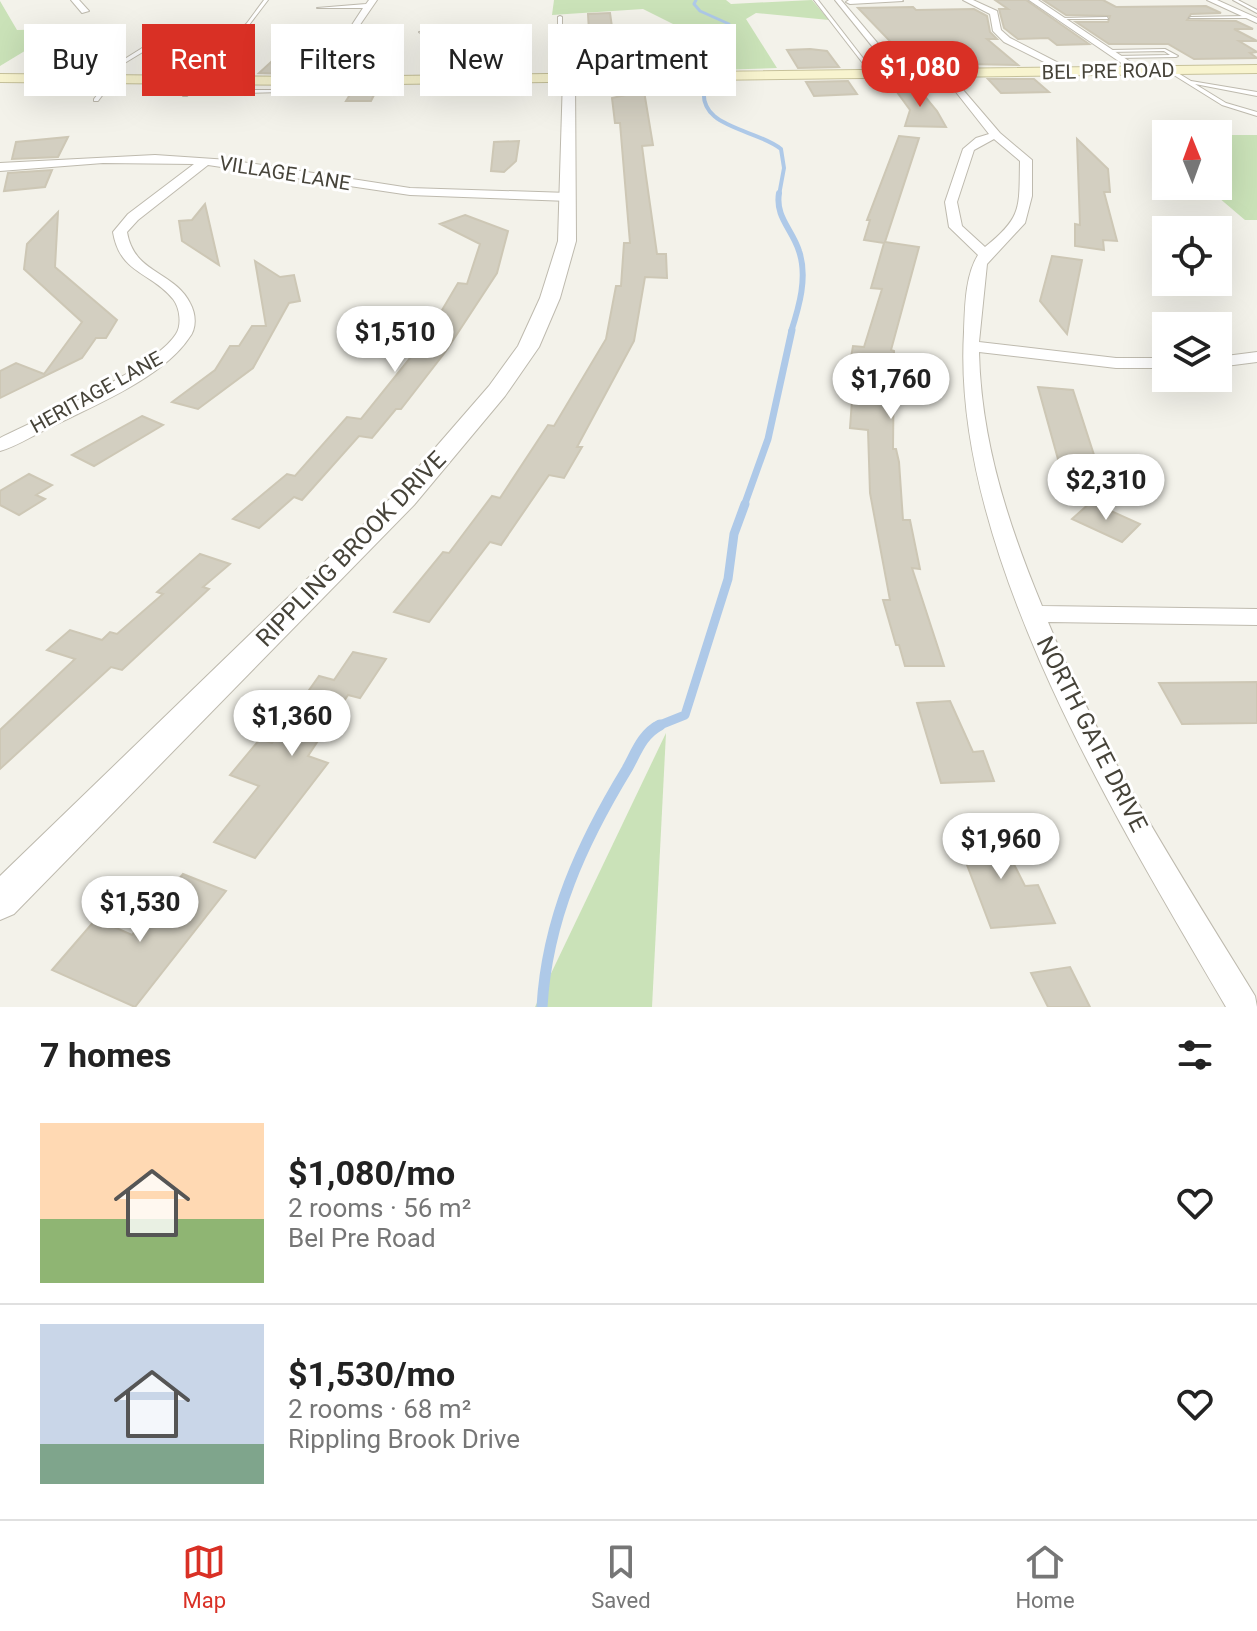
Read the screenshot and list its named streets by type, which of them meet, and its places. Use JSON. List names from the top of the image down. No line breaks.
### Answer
{"streets":{"main road":["BEL PRE ROAD"],"street":["VILLAGE LANE","HERITAGE LANE","RIPPLING BROOK DRIVE","NORTH GATE DRIVE"]},"crossings":[["VILLAGE LANE","HERITAGE LANE"],["VILLAGE LANE","RIPPLING BROOK DRIVE"]],"north":"top","page":{"chip":["Buy","Rent","Filters","New","Apartment"],"price":["$1,080","$1,510","$1,760","$2,310","$1,360","$1,960","$1,530"],"heading":"7 homes","list":[{"name":"$1,080/mo","note":"2 rooms · 56 m² · Bel Pre Road"},{"name":"$1,530/mo","note":"2 rooms · 68 m² · Rippling Brook Drive"}],"tabs":["Map","Saved","Home"]}}
